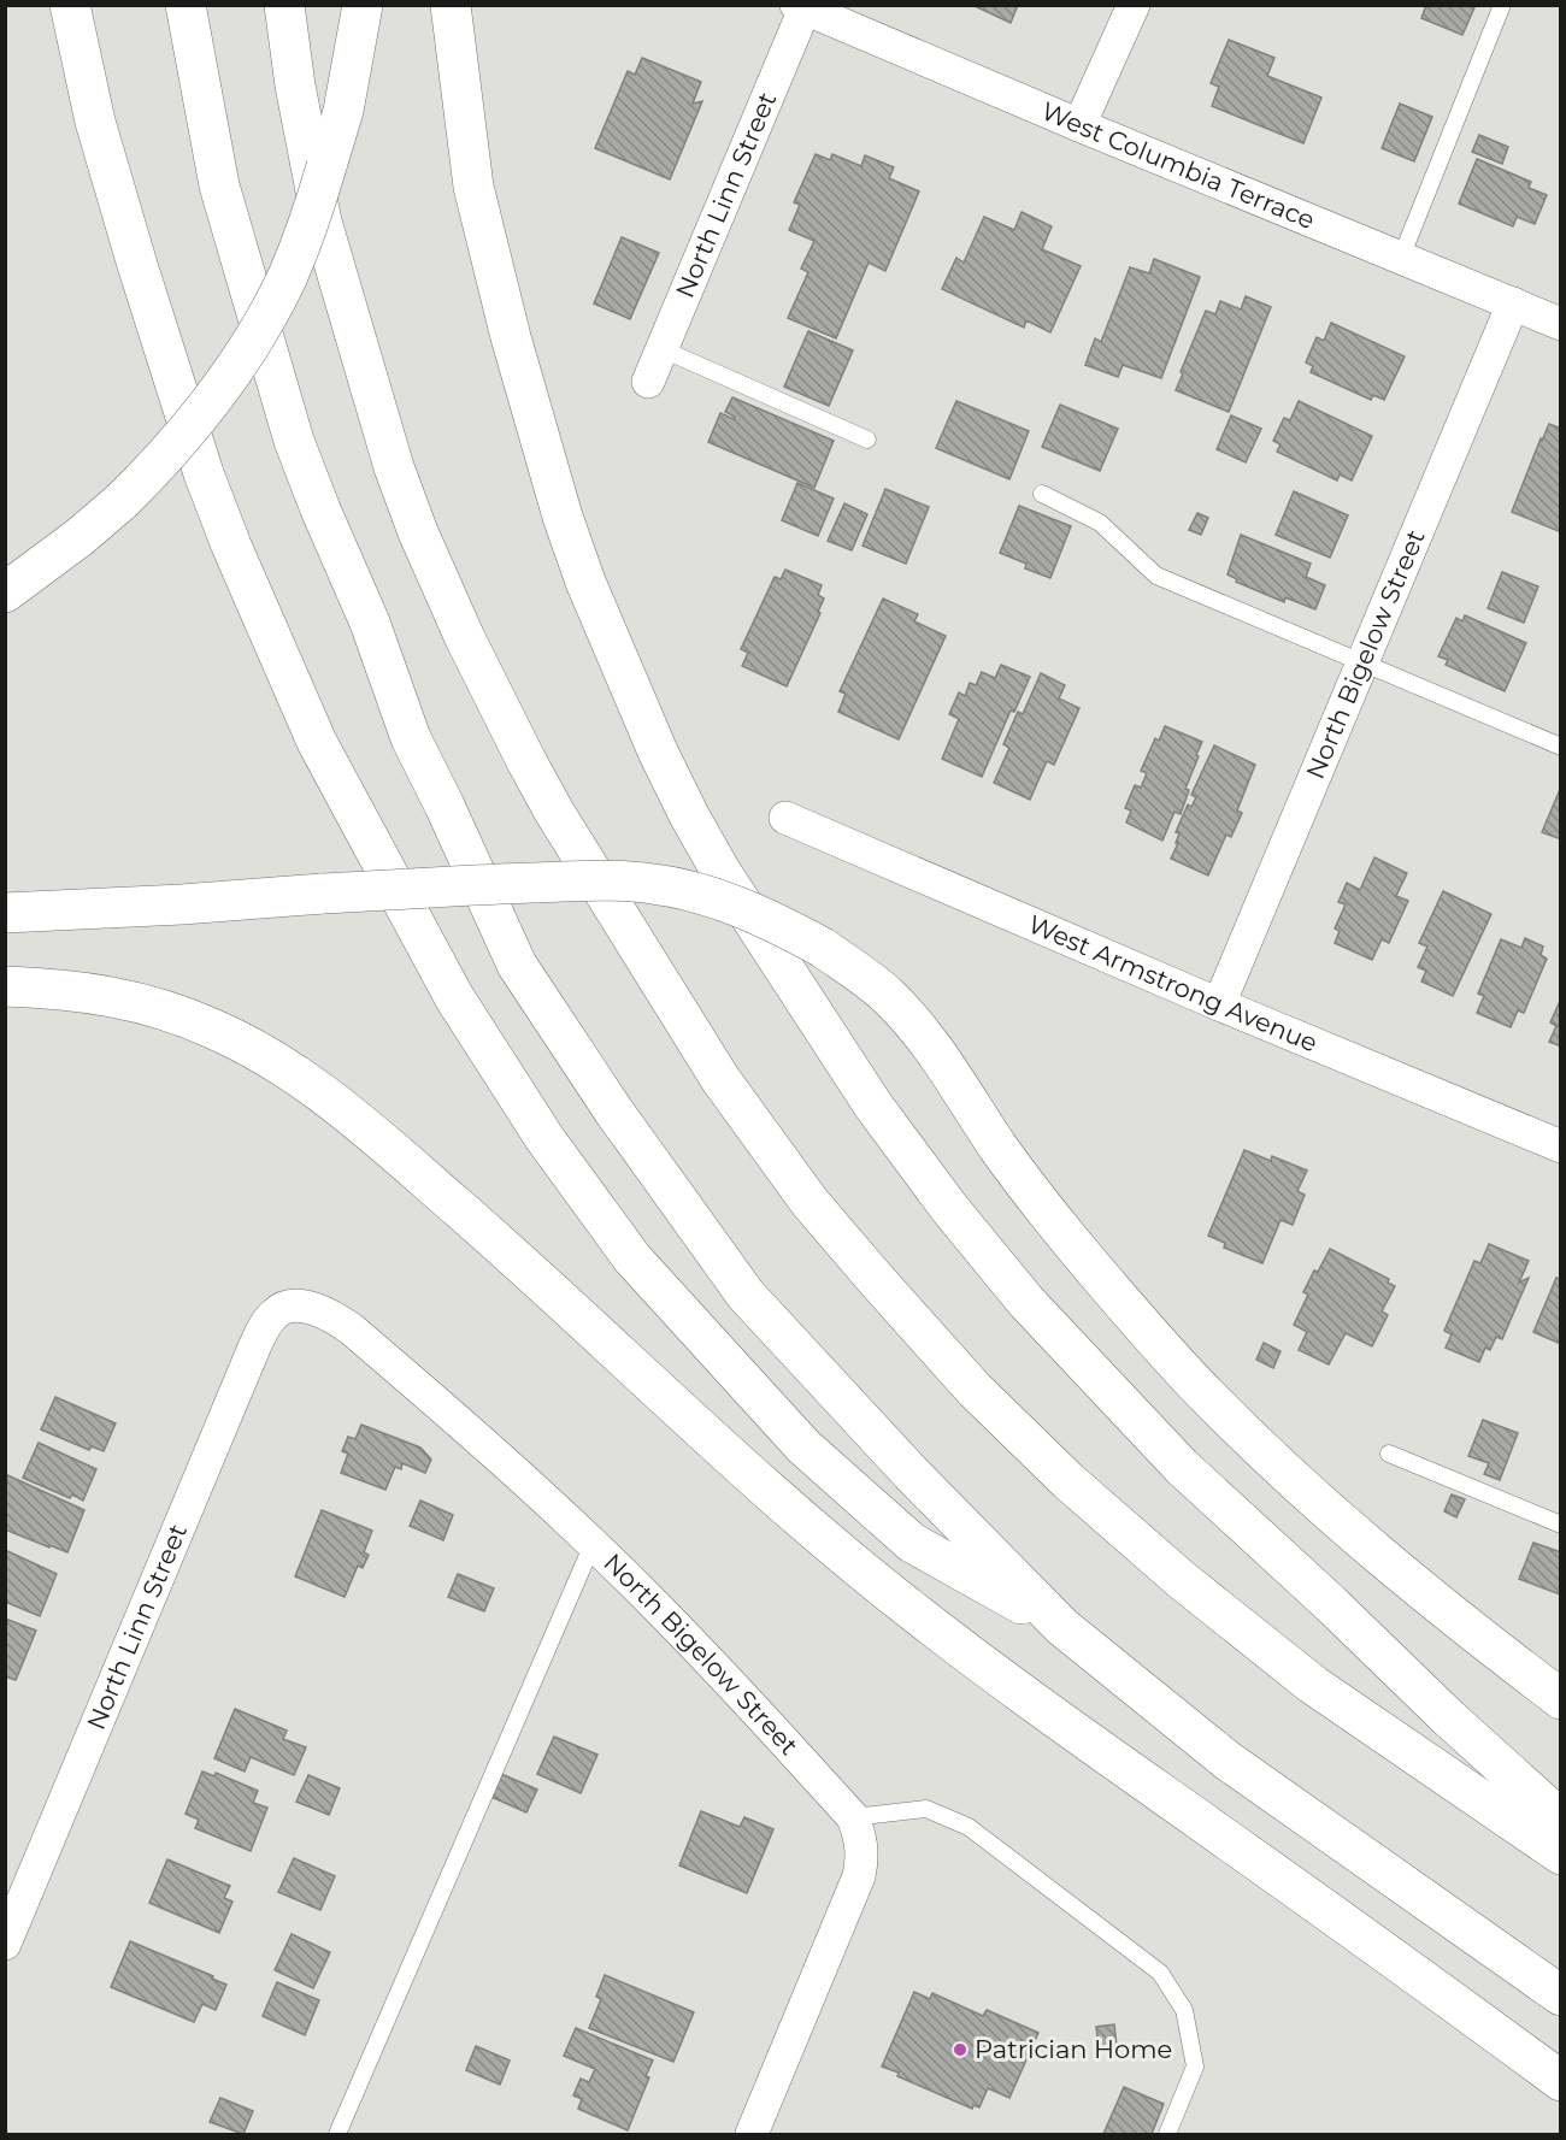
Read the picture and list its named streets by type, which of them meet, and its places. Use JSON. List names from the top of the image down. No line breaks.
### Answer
{"streets":{"street":["West Columbia Terrace","North Linn Street","North Bigelow Street","West Armstrong Avenue"]},"crossings":[["West Columbia Terrace","North Linn Street"],["West Columbia Terrace","North Bigelow Street"],["North Linn Street","North Bigelow Street"],["North Bigelow Street","West Armstrong Avenue"]],"places":["Patrician Home"]}
